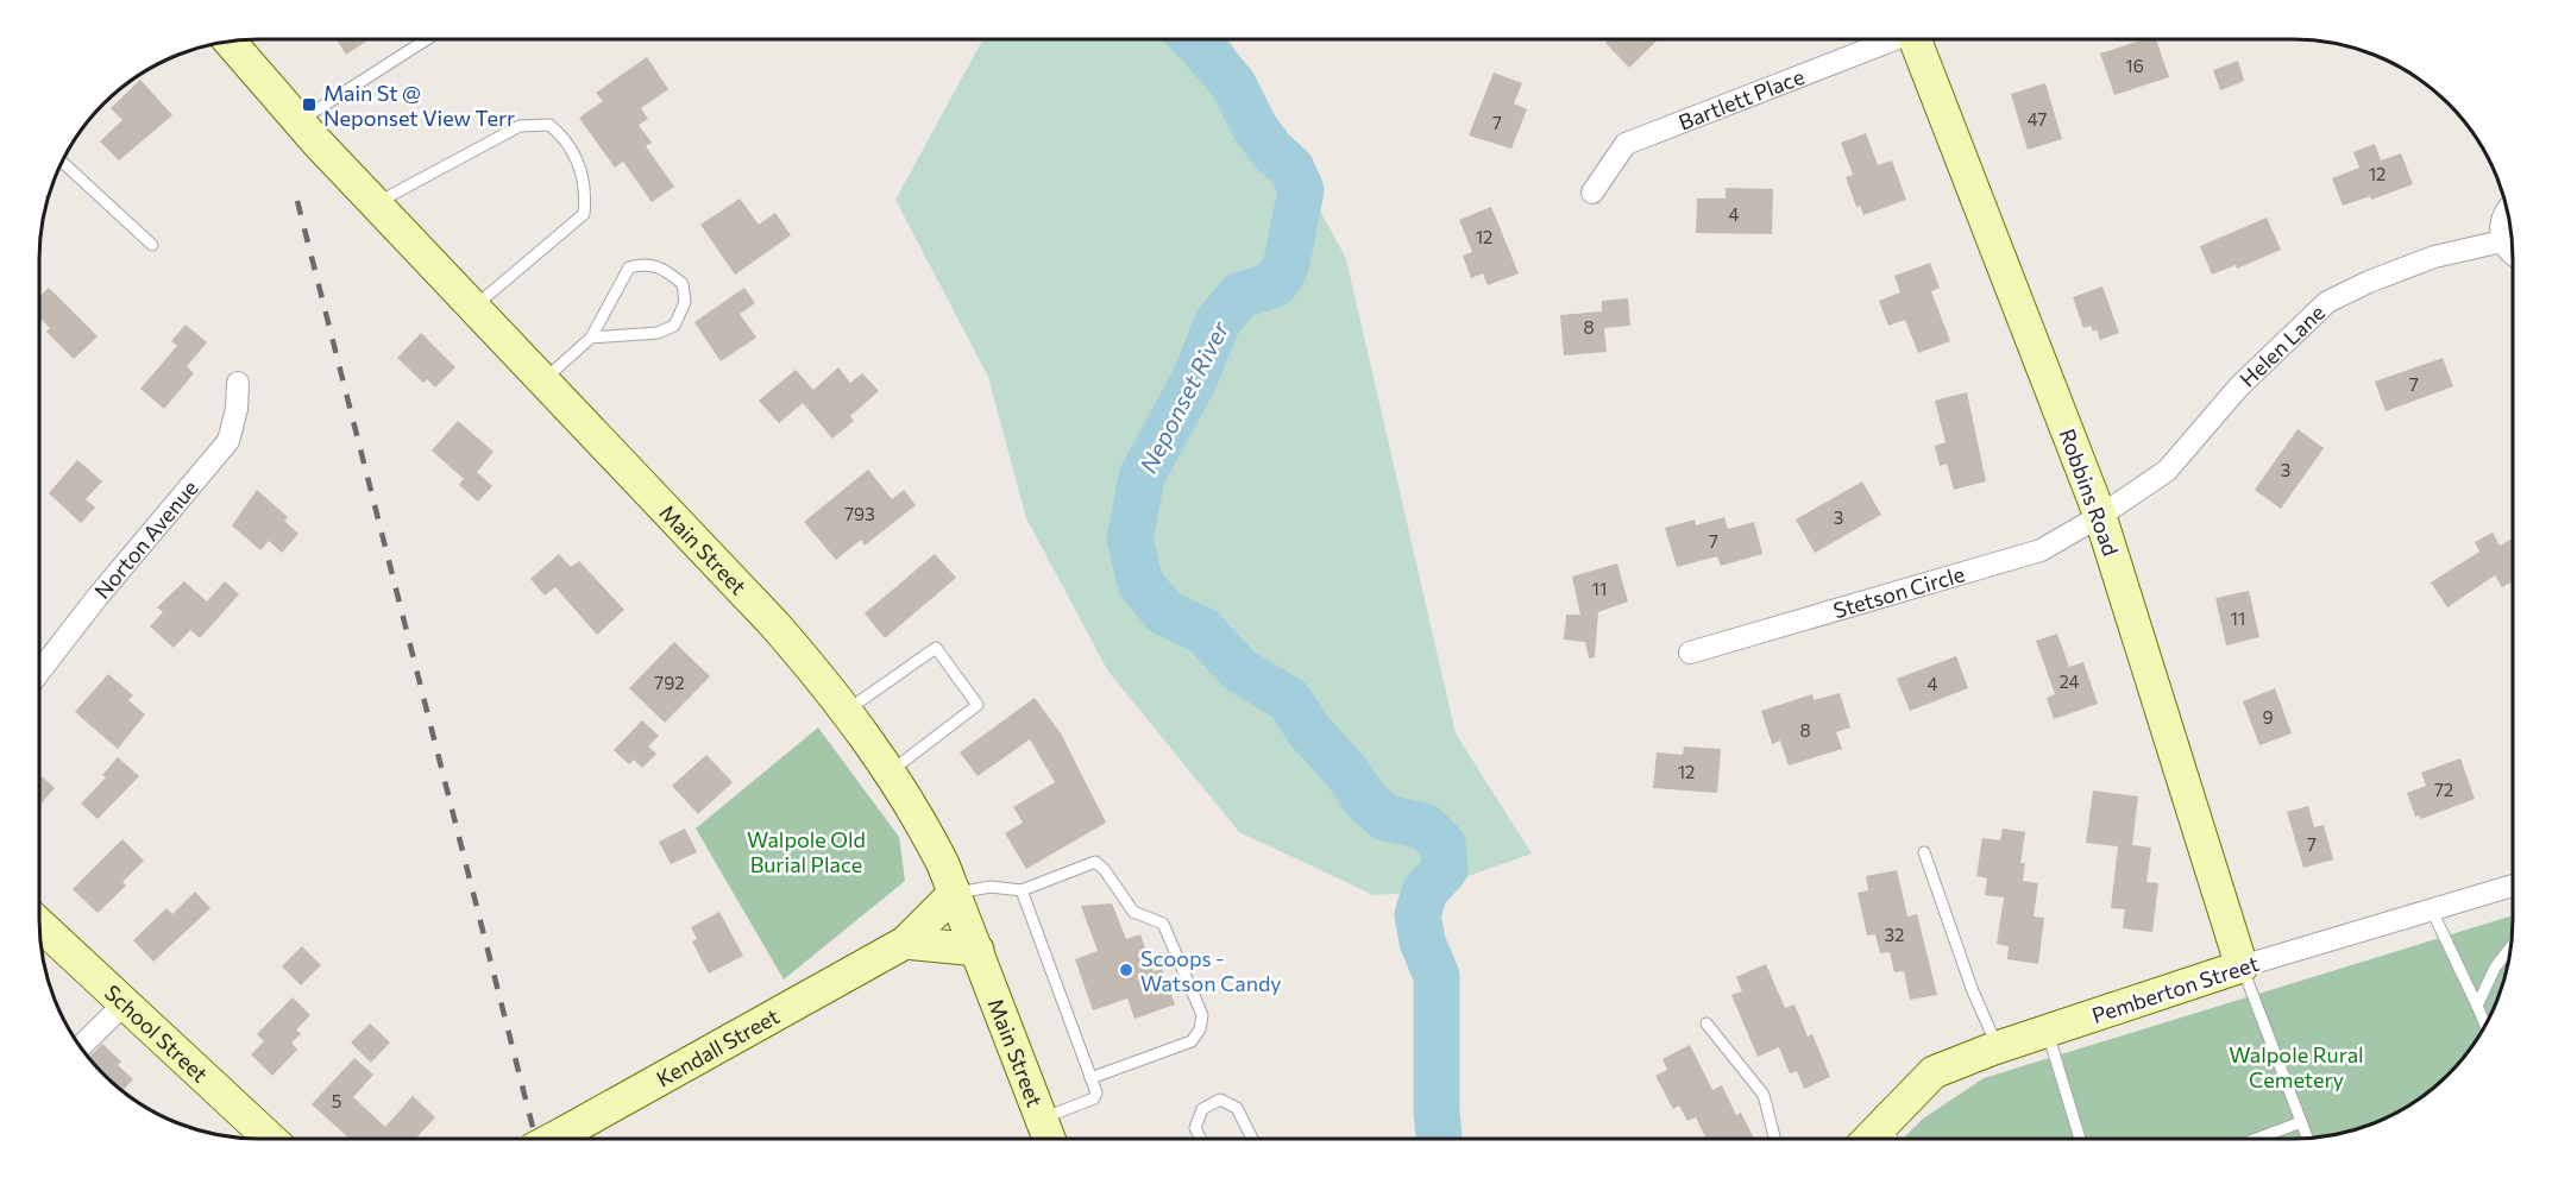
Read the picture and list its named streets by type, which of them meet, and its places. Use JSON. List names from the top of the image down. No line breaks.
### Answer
{"streets":{"street":["Bartlett Place","Helen Lane","Robbins Road","Norton Avenue","Main Street","Stetson Circle","Pemberton Street","School Street","Kendall Street"]},"crossings":[["Helen Lane","Robbins Road"],["Helen Lane","Stetson Circle"],["Robbins Road","Stetson Circle"],["Robbins Road","Pemberton Street"],["Main Street","Kendall Street"]],"water":["Neponset River"],"parks":["Walpole Old Burial Place","Walpole Rural Cemetery"],"places":{"transit":["Main St @ Neponset View Terr"],"other":["Scoops - Watson Candy"]},"house_numbers":["16","47","7","12","4","12","8","7","3","793","3","7","11","11","24","792","4","9","8","12","72","7","32","5"]}
